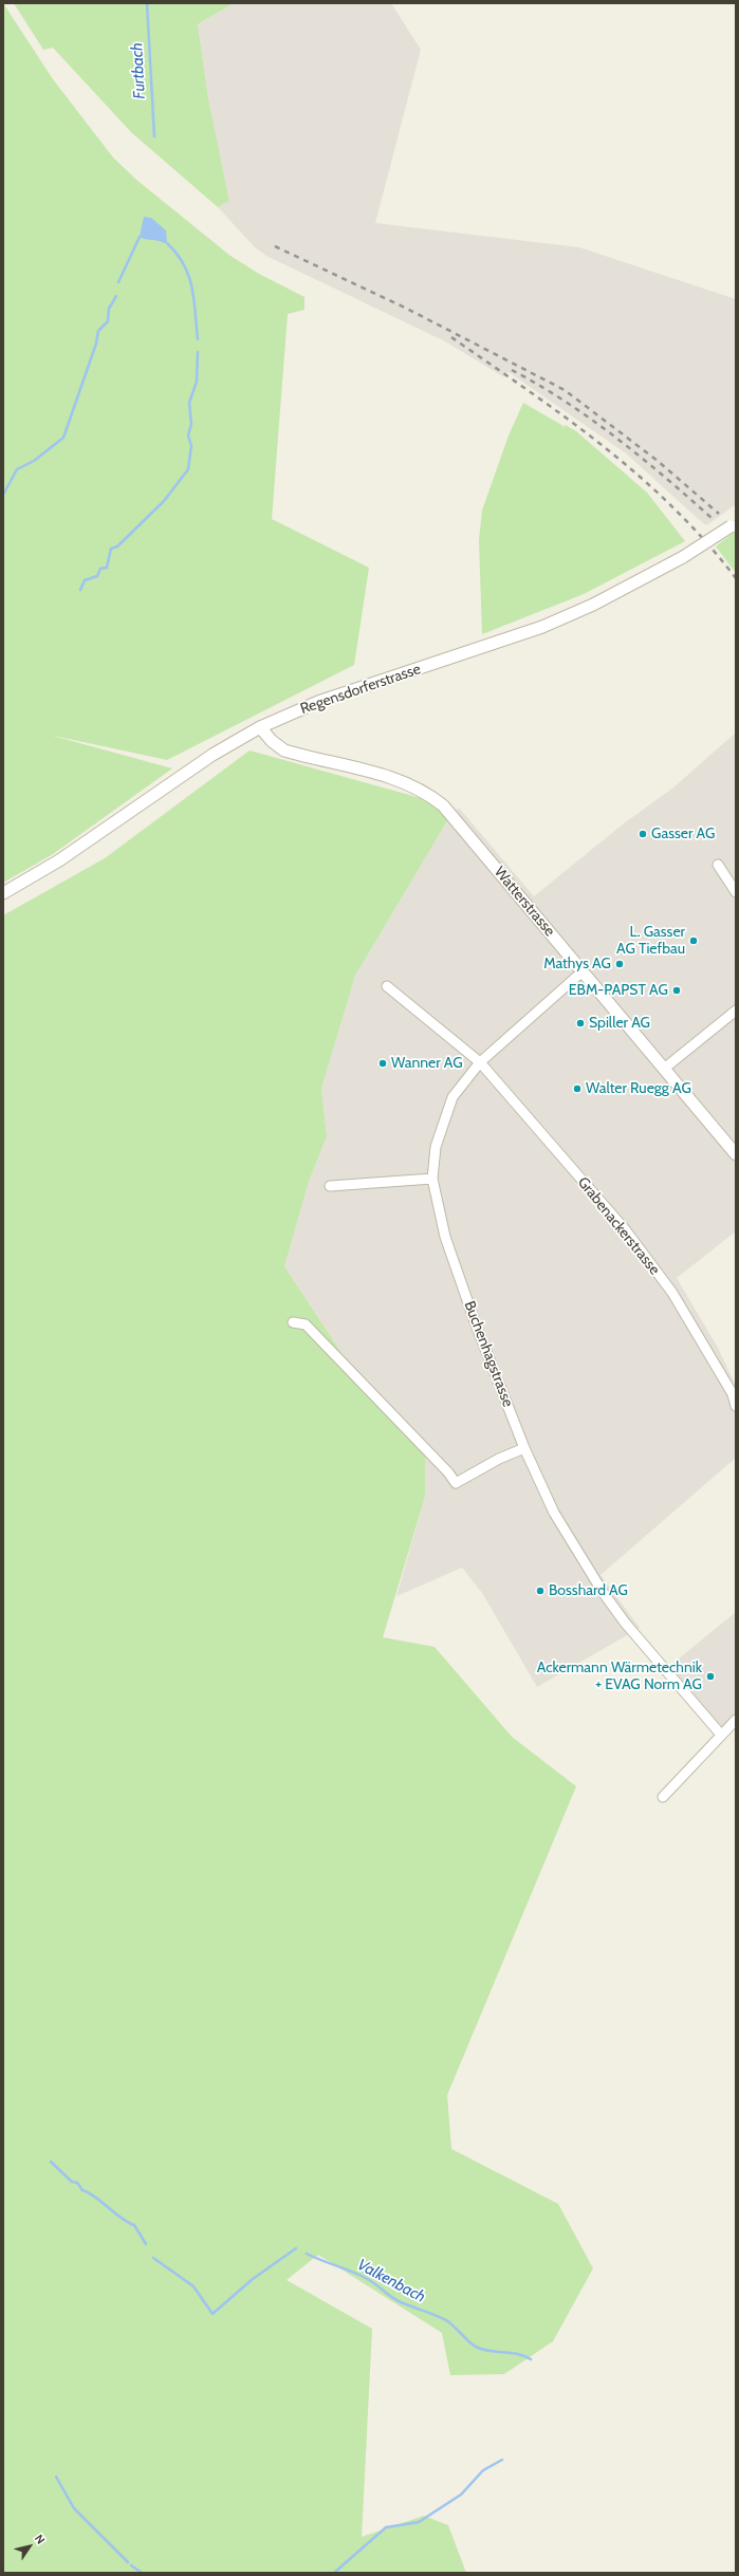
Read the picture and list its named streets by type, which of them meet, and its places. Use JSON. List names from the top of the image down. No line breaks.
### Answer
{"streets":{"street":["Regensdorferstrasse","Watterstrasse","Grabenackerstrasse","Buchenhagstrasse"]},"crossings":[["Regensdorferstrasse","Watterstrasse"],["Watterstrasse","Buchenhagstrasse"],["Grabenackerstrasse","Buchenhagstrasse"]],"water":["Furtbach","Valkenbach"],"places":["Gasser AG","L. Gasser AG Tiefbau","Mathys AG","EBM-PAPST AG","Spiller AG","Wanner AG","Walter Ruegg AG","Bosshard AG","Ackermann Wärmetechnik + EVAG Norm AG"],"north":"top right"}
